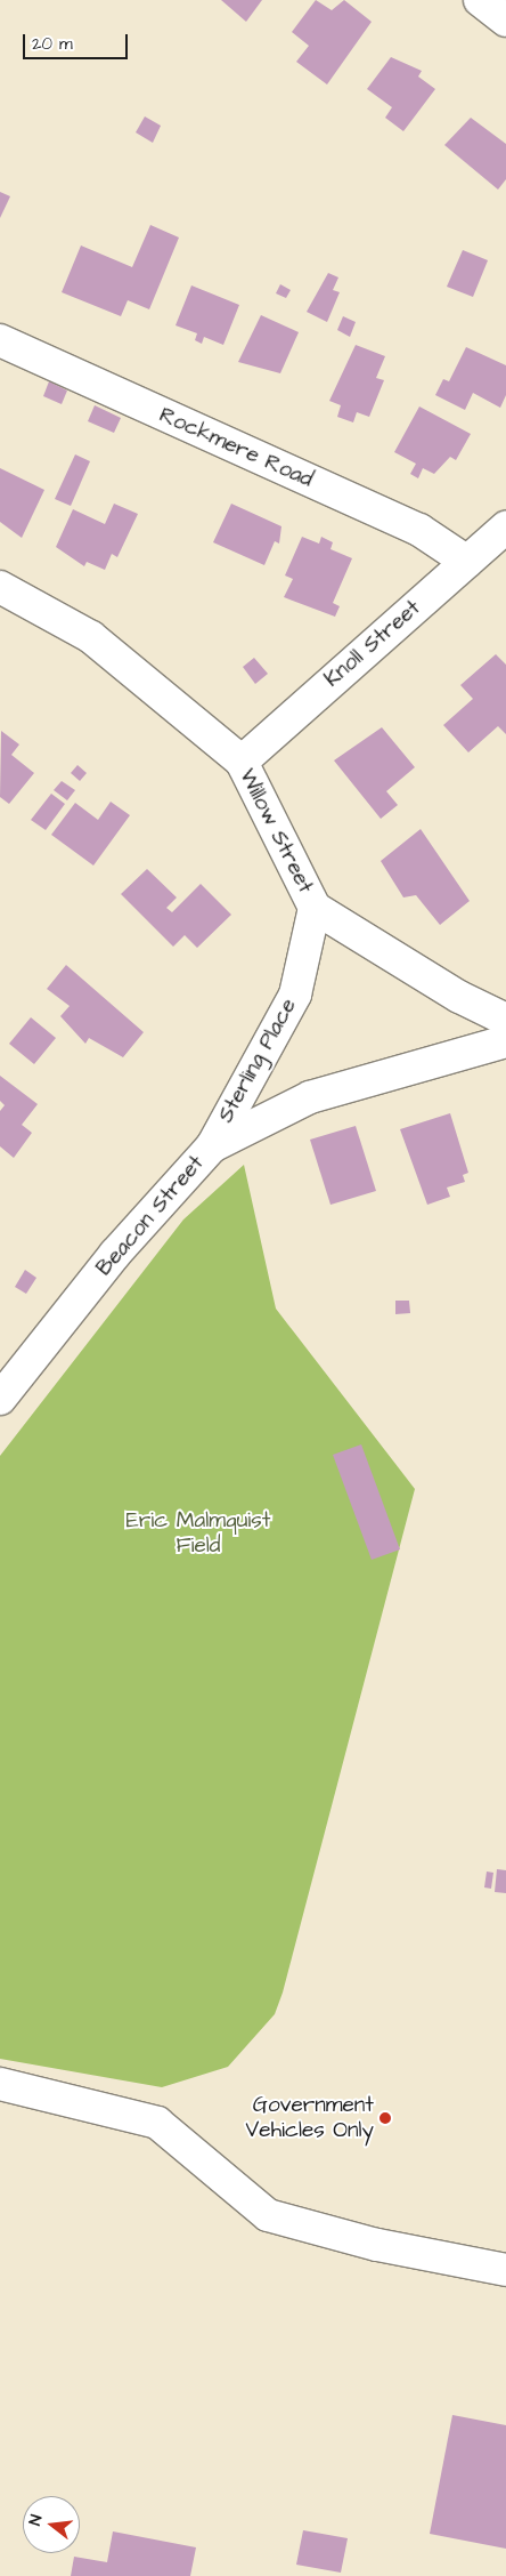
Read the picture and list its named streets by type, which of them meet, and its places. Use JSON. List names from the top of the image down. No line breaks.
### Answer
{"streets":{"street":["Rockmere Road","Knoll Street","Willow Street","Sterling Place","Beacon Street"]},"crossings":[["Rockmere Road","Knoll Street"],["Knoll Street","Willow Street"],["Willow Street","Sterling Place"],["Sterling Place","Beacon Street"]],"parks":["Eric Malmquist Field"],"places":["Government Vehicles Only"],"scale_bar":"20 m","north":"left"}
